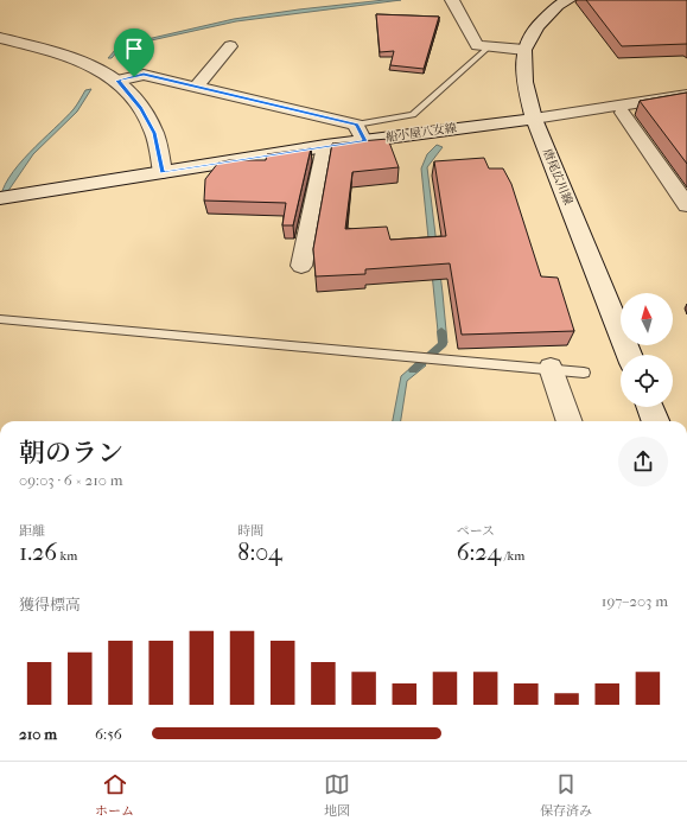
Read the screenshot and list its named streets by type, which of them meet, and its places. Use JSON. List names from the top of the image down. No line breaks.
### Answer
{"streets":{"main road":["船小屋八女線","唐尾広川線"]},"crossings":[["船小屋八女線","唐尾広川線"]],"north":"top","page":{"heading":["朝のラン","09:03 · 6 × 210 m"],"stats":[["距離","1.26 km"],["時間","8:04"],["ペース","6:24 /km"]],"chart":["獲得標高","197–203 m"],"list":[{"name":"210 m","note":"6:56"}],"tabs":["ホーム","地図","保存済み"]}}
